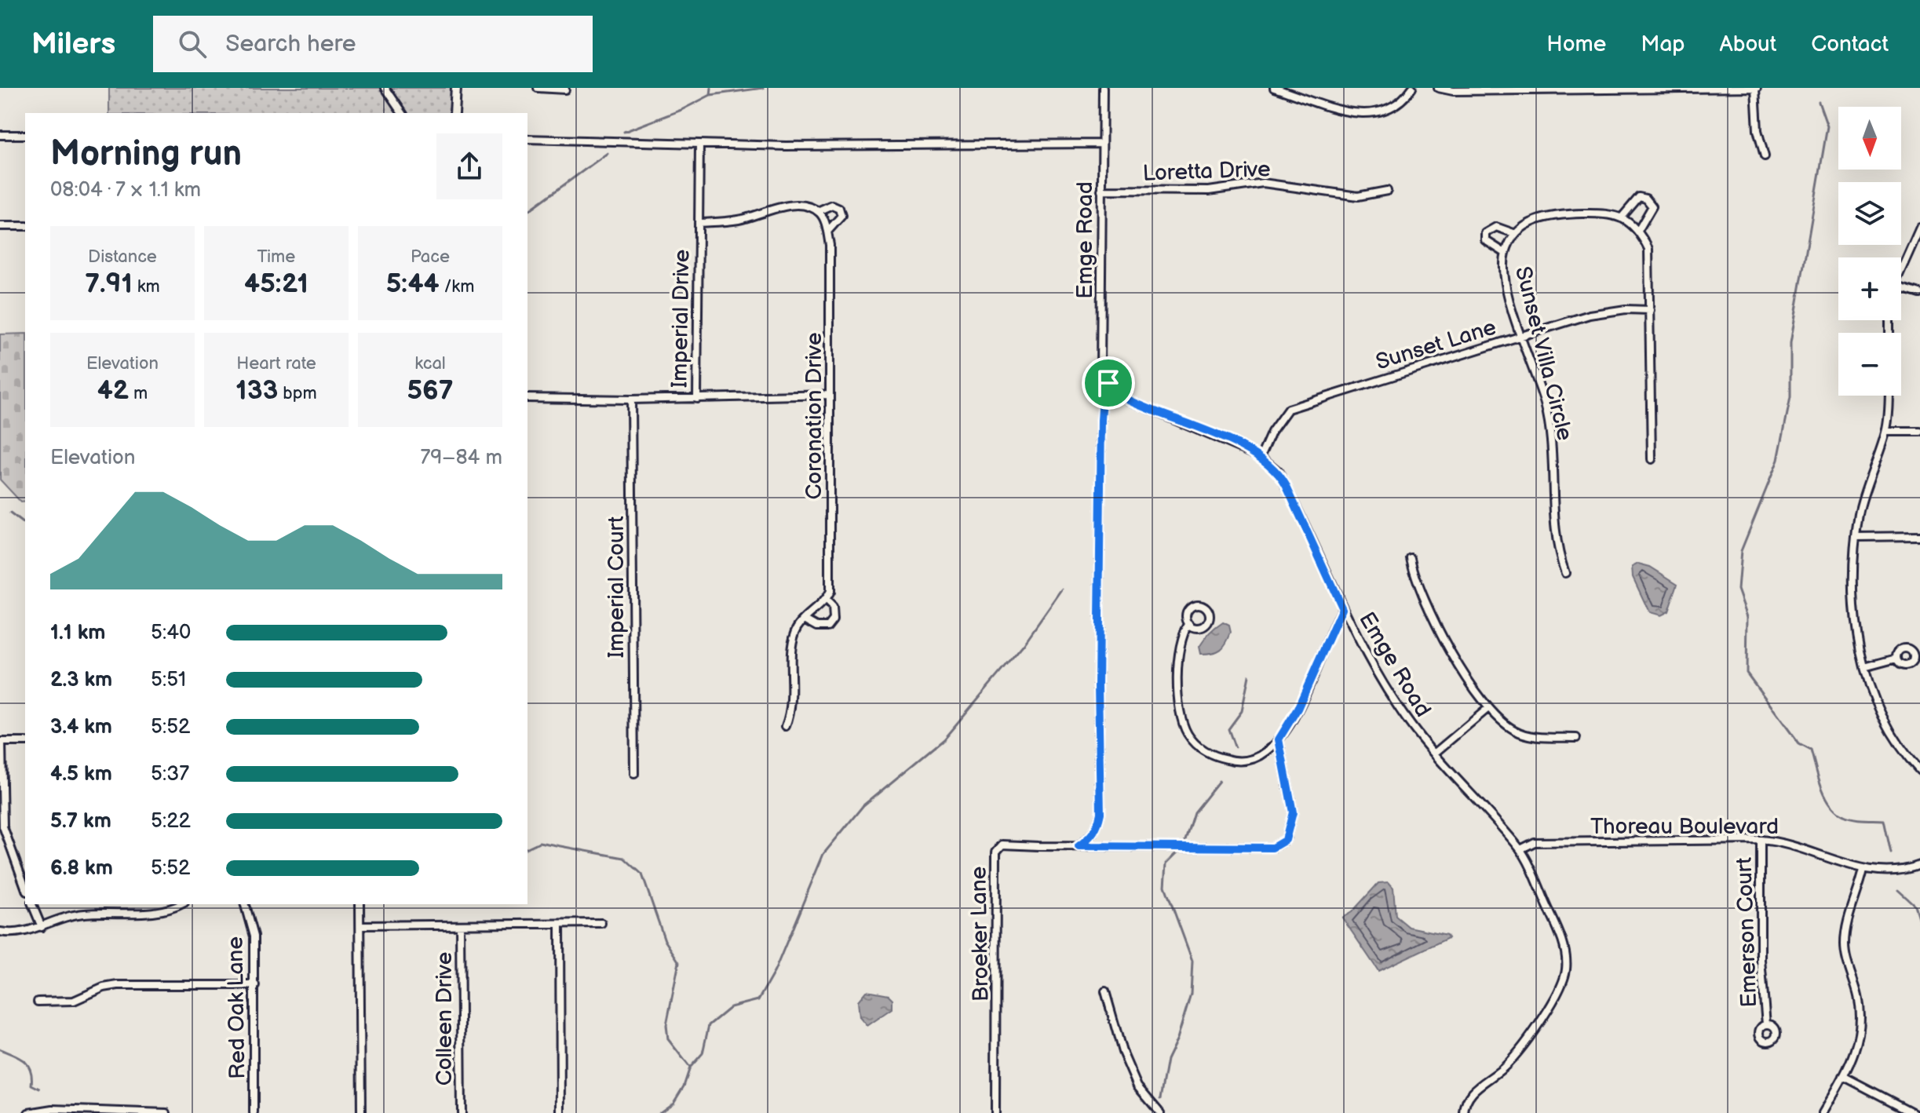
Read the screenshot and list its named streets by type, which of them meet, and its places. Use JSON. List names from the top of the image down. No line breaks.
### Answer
{"streets":{"street":["Loretta Drive","Emge Road","Imperial Drive","Sunset Lane","Sunset Villa Circle","Coronation Drive","Imperial Court","Thoreau Boulevard","Emerson Court","Broeker Lane","Red Oak Lane","Colleen Drive"]},"crossings":[["Loretta Drive","Emge Road"],["Emge Road","Sunset Lane"],["Emge Road","Thoreau Boulevard"],["Imperial Drive","Coronation Drive"],["Imperial Drive","Imperial Court"],["Sunset Lane","Sunset Villa Circle"],["Thoreau Boulevard","Emerson Court"]],"north":"bottom","page":{"header":"Milers","search":"Search here","nav":["Home","Map","About","Contact"],"map_buttons":["+","−"],"heading":["Morning run","08:04 · 7 × 1.1 km"],"stats":[["Distance","7.91 km"],["Time","45:21"],["Pace","5:44 /km"],["Elevation","42 m"],["Heart rate","133 bpm"],["kcal","567"]],"chart":["Elevation","79–84 m"],"list":[{"name":"1.1 km","note":"5:40"},{"name":"2.3 km","note":"5:51"},{"name":"3.4 km","note":"5:52"},{"name":"4.5 km","note":"5:37"},{"name":"5.7 km","note":"5:22"},{"name":"6.8 km","note":"5:52"}]}}
